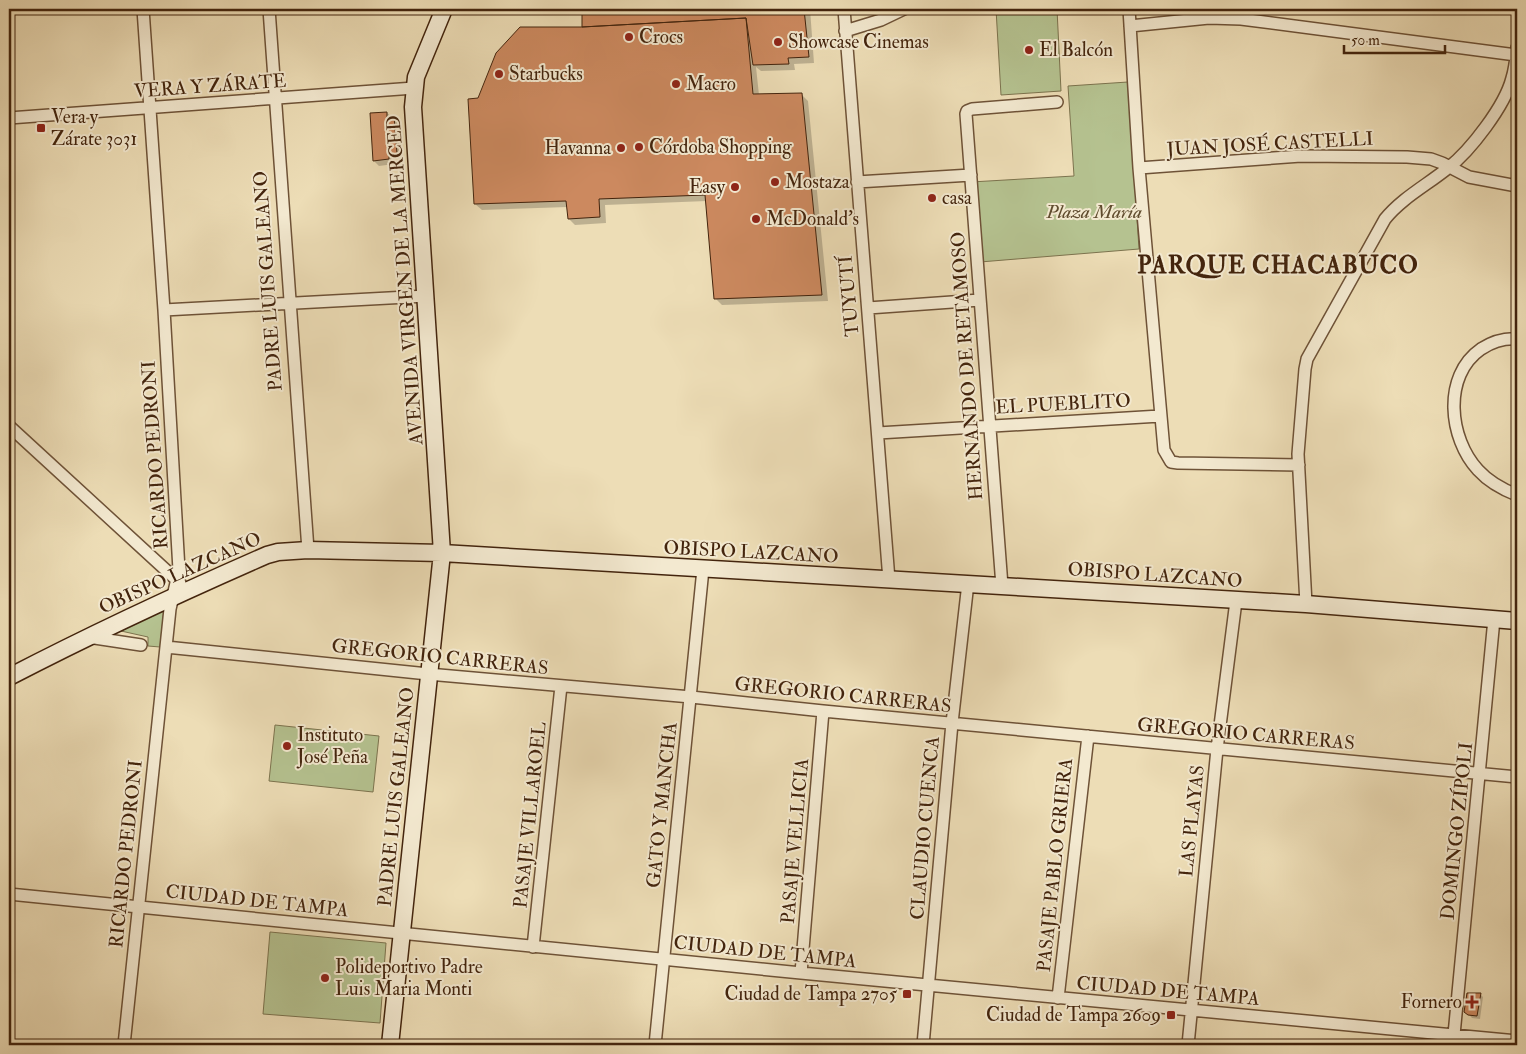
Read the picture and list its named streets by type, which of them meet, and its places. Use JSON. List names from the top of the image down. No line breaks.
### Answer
{"streets":{"main road":["AVENIDA VIRGEN DE LA MERCED","PADRE LUIS GALEANO","OBISPO LAZCANO"],"street":["VERA Y ZÁRATE","JUAN JOSÉ CASTELLI","TUYUTÍ","HERNANDO DE RETAMOSO","EL PUEBLITO","RICARDO PEDRONI","GREGORIO CARRERAS","GATO Y MANCHA","PASAJE VILLAROEL","LAS PLAYAS","CLAUDIO CUENCA","DOMINGO ZÍPOLI","PASAJE VELLICIA","PASAJE PABLO GRIERA","CIUDAD DE TAMPA"]},"crossings":[["VERA Y ZÁRATE","AVENIDA VIRGEN DE LA MERCED"],["VERA Y ZÁRATE","PADRE LUIS GALEANO"],["VERA Y ZÁRATE","RICARDO PEDRONI"],["AVENIDA VIRGEN DE LA MERCED","PADRE LUIS GALEANO"],["AVENIDA VIRGEN DE LA MERCED","OBISPO LAZCANO"],["PADRE LUIS GALEANO","OBISPO LAZCANO"],["PADRE LUIS GALEANO","GREGORIO CARRERAS"],["PADRE LUIS GALEANO","CIUDAD DE TAMPA"],["TUYUTÍ","EL PUEBLITO"],["TUYUTÍ","OBISPO LAZCANO"],["HERNANDO DE RETAMOSO","EL PUEBLITO"],["HERNANDO DE RETAMOSO","OBISPO LAZCANO"],["RICARDO PEDRONI","OBISPO LAZCANO"],["RICARDO PEDRONI","GREGORIO CARRERAS"],["RICARDO PEDRONI","CIUDAD DE TAMPA"],["OBISPO LAZCANO","GATO Y MANCHA"],["OBISPO LAZCANO","LAS PLAYAS"],["OBISPO LAZCANO","CLAUDIO CUENCA"],["OBISPO LAZCANO","DOMINGO ZÍPOLI"],["GREGORIO CARRERAS","GATO Y MANCHA"],["GREGORIO CARRERAS","PASAJE VILLAROEL"],["GREGORIO CARRERAS","LAS PLAYAS"],["GREGORIO CARRERAS","CLAUDIO CUENCA"],["GREGORIO CARRERAS","DOMINGO ZÍPOLI"],["GREGORIO CARRERAS","PASAJE VELLICIA"],["GREGORIO CARRERAS","PASAJE PABLO GRIERA"],["GATO Y MANCHA","CIUDAD DE TAMPA"],["PASAJE VILLAROEL","CIUDAD DE TAMPA"],["LAS PLAYAS","CIUDAD DE TAMPA"],["CLAUDIO CUENCA","CIUDAD DE TAMPA"],["DOMINGO ZÍPOLI","CIUDAD DE TAMPA"],["PASAJE VELLICIA","CIUDAD DE TAMPA"],["PASAJE PABLO GRIERA","CIUDAD DE TAMPA"]],"districts":["PARQUE CHACABUCO"],"parks":["Plaza María"],"places":{"other":["Crocs","Showcase Cinemas","El Balcón","Starbucks","Macro","Córdoba Shopping","Havanna","Mostaza","Easy","casa","McDonald's","Instituto José Peña","Polideportivo Padre Luis Maria Monti"],"transit":["Vera y Zárate 3031","Ciudad de Tampa 2705","Ciudad de Tampa 2609"],"health":["Fornero"]},"scale_bar":"50 m"}
